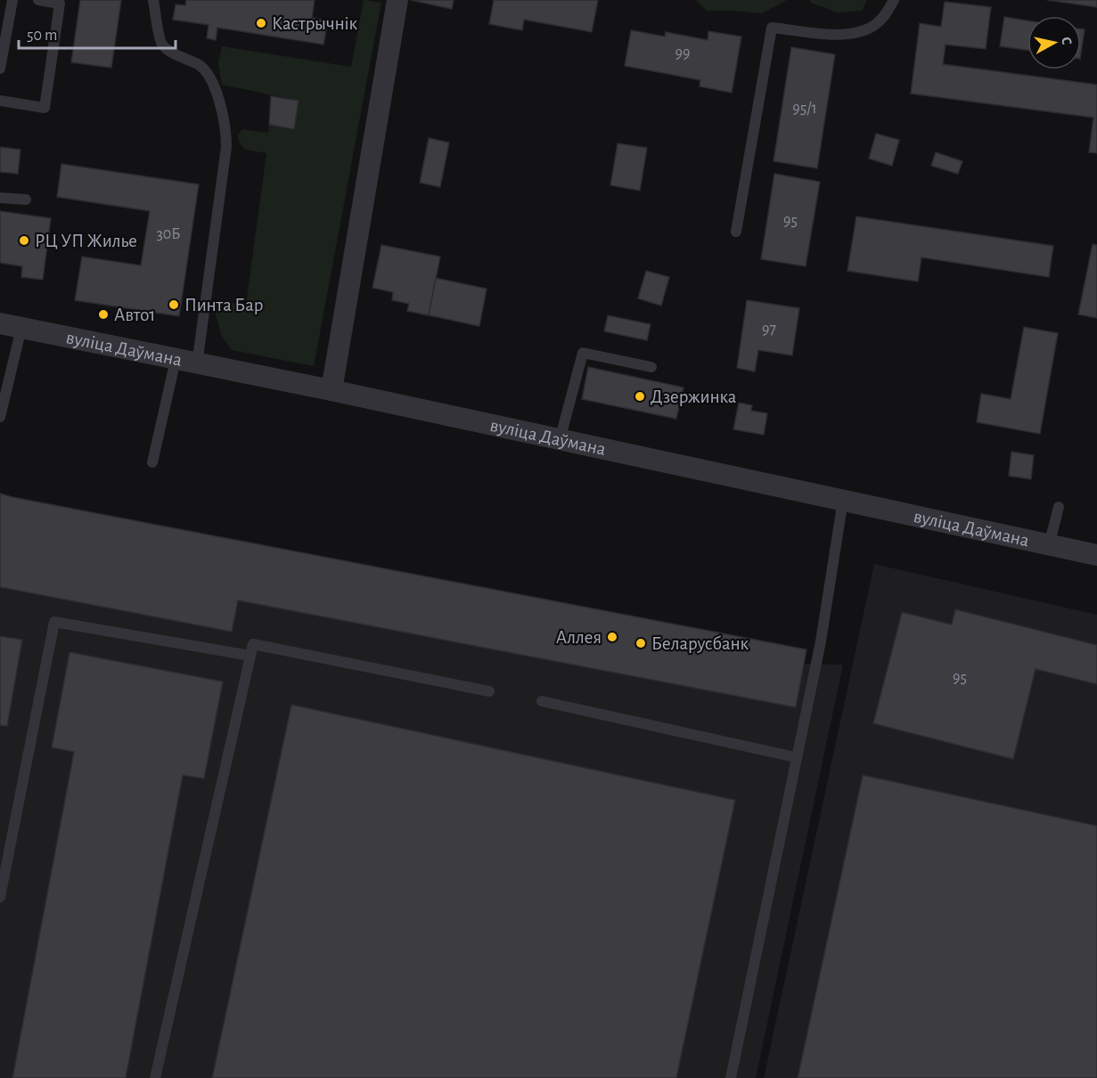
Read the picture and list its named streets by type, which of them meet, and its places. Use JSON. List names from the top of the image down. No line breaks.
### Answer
{"streets":{"street":["вуліца Даўмана"]},"places":["Кастрычнік","РЦ УП Жилье","Пинта Бар","Авто1","Дзержинка","Аллея","Беларусбанк"],"house_numbers":["99","95/1","95","30Б","97","95"],"scale_bar":"50 m","north":"right"}
